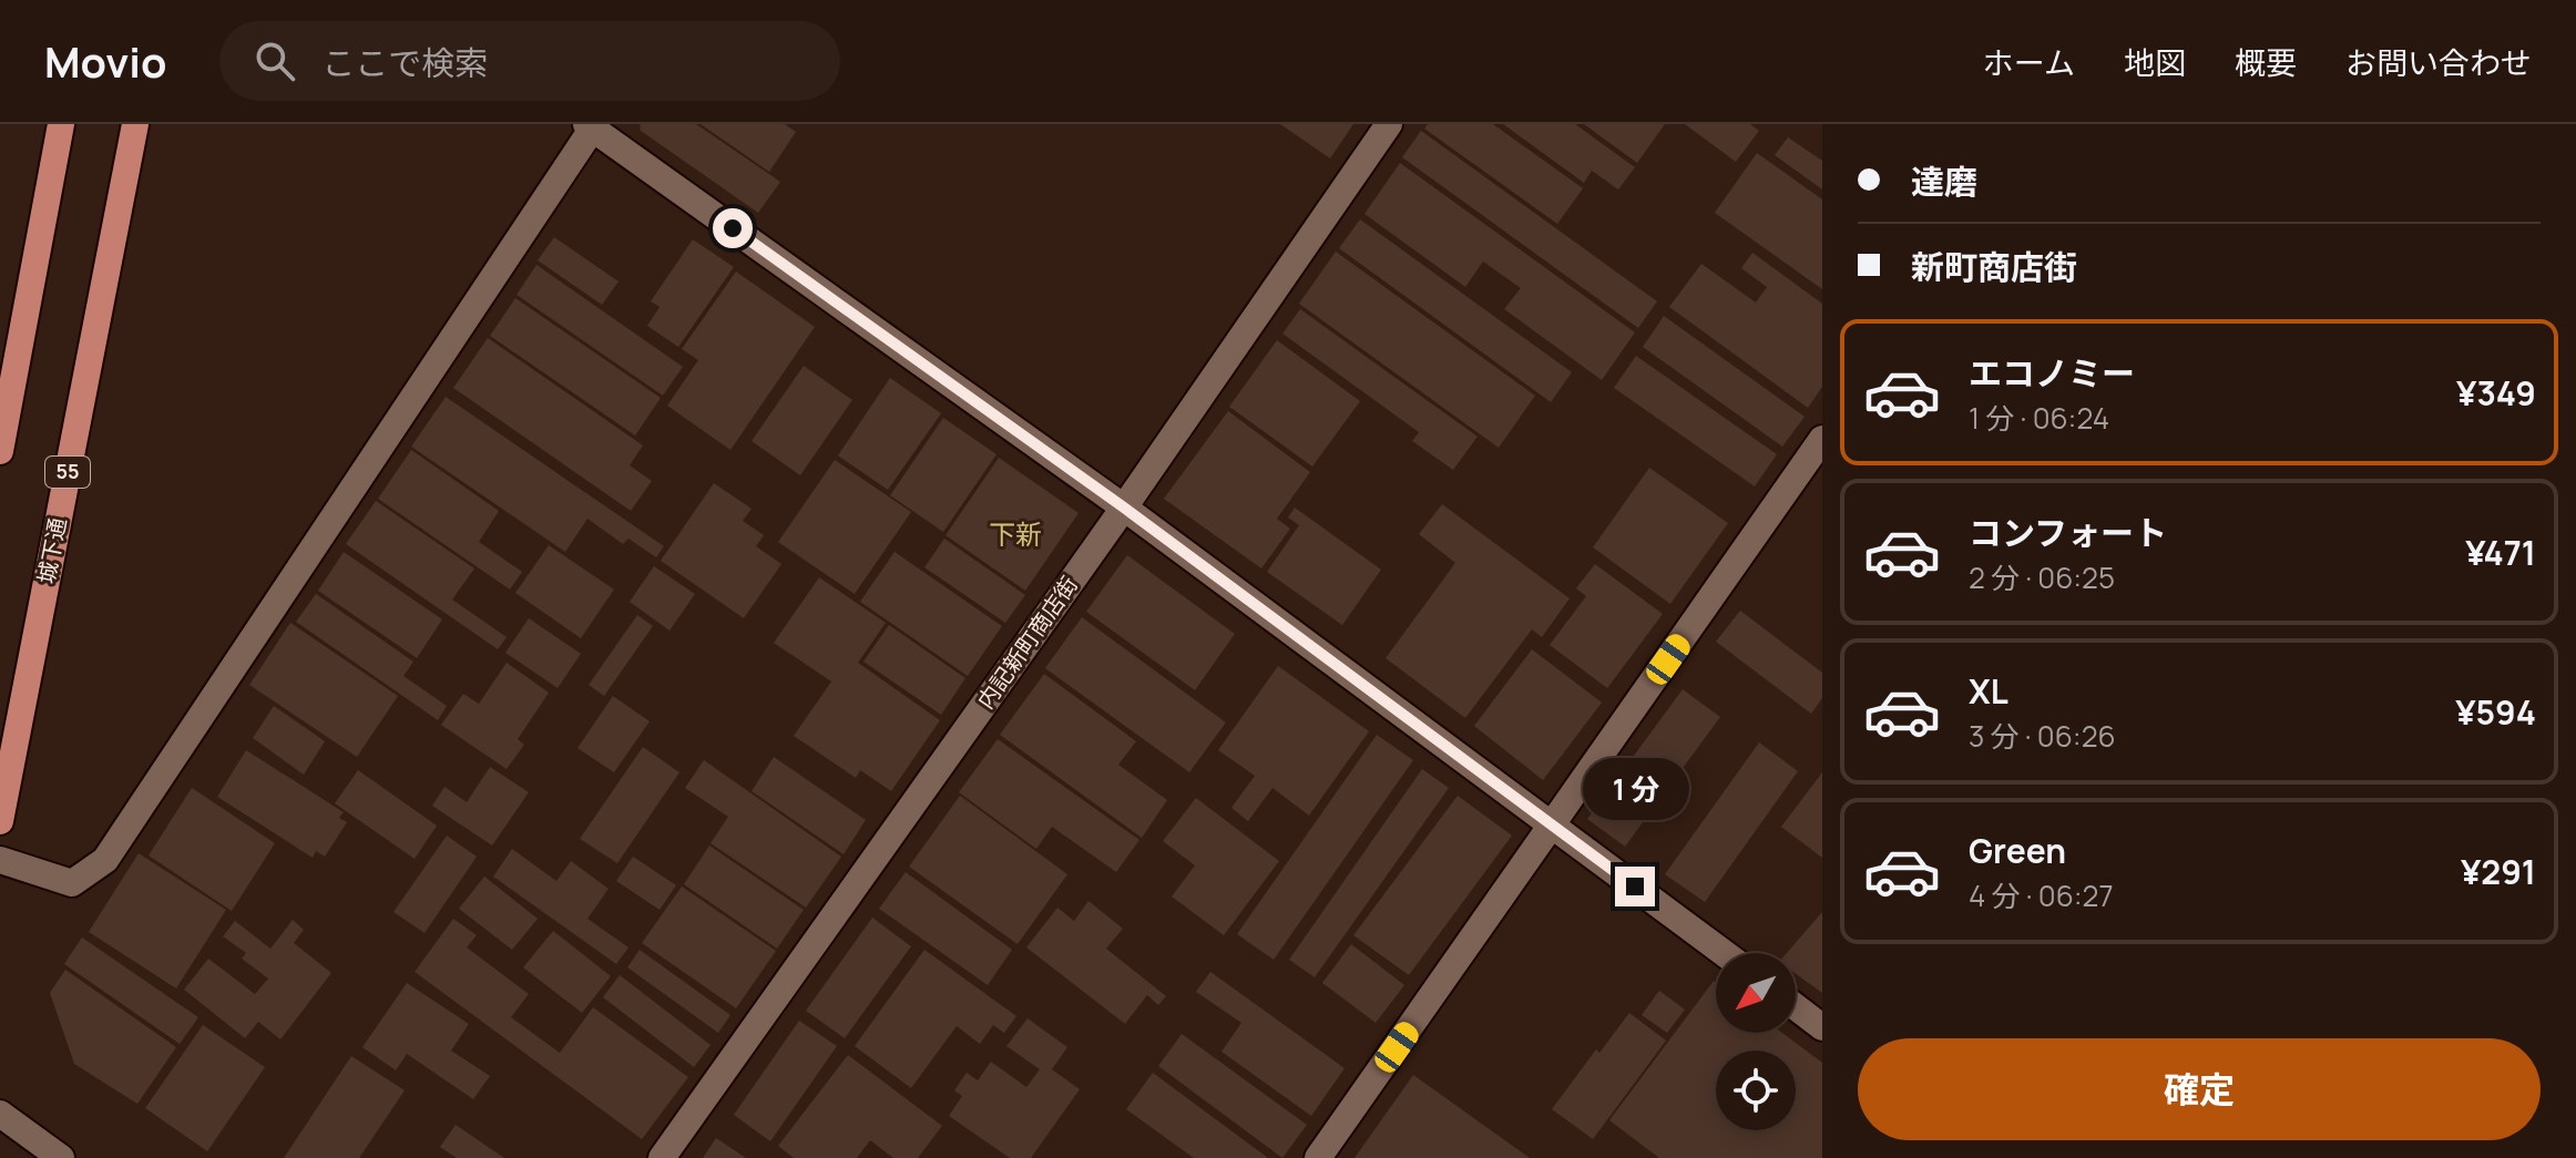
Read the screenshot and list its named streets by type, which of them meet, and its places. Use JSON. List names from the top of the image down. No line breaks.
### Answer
{"streets":{"main road":["55","城下通"],"street":["内記新町商店街"]},"districts":["下新"],"north":"bottom left","page":{"header":"Movio","search":"ここで検索","nav":["ホーム","地図","概要","お問い合わせ"],"banner":["達磨","新町商店街"],"list":[{"name":"エコノミー","note":"1 分 · 06:24","value":"¥349"},{"name":"コンフォート","note":"2 分 · 06:25","value":"¥471"},{"name":"XL","note":"3 分 · 06:26","value":"¥594"},{"name":"Green","note":"4 分 · 06:27","value":"¥291"}],"bubble":"1 分","buttons":"確定"}}
